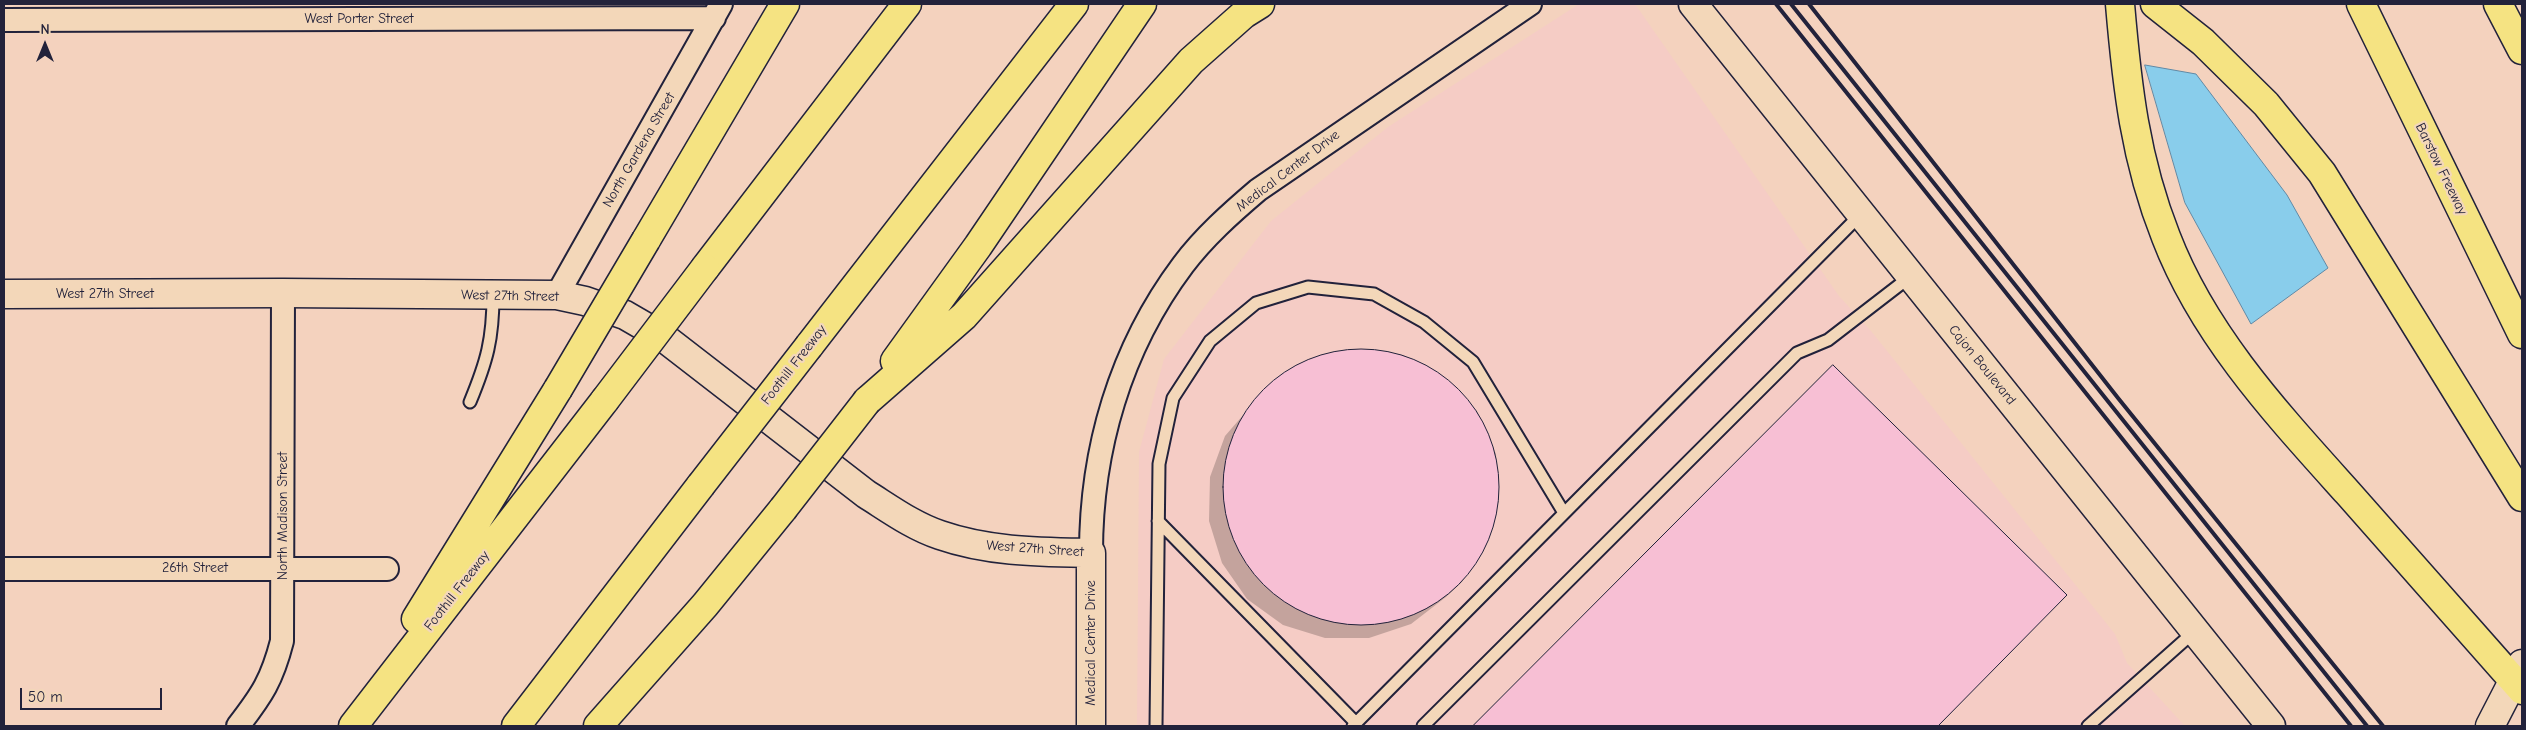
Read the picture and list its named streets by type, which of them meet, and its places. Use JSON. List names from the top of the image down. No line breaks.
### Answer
{"streets":{"highway":["Barstow Freeway","Foothill Freeway"],"street":["West Porter Street","North Gardena Street","Medical Center Drive","West 27th Street","Cajon Boulevard","North Madison Street","26th Street"]},"crossings":[["West Porter Street","North Gardena Street"],["North Gardena Street","West 27th Street"],["Medical Center Drive","West 27th Street"],["West 27th Street","North Madison Street"],["North Madison Street","26th Street"]],"scale_bar":"50 m","north":"top"}
